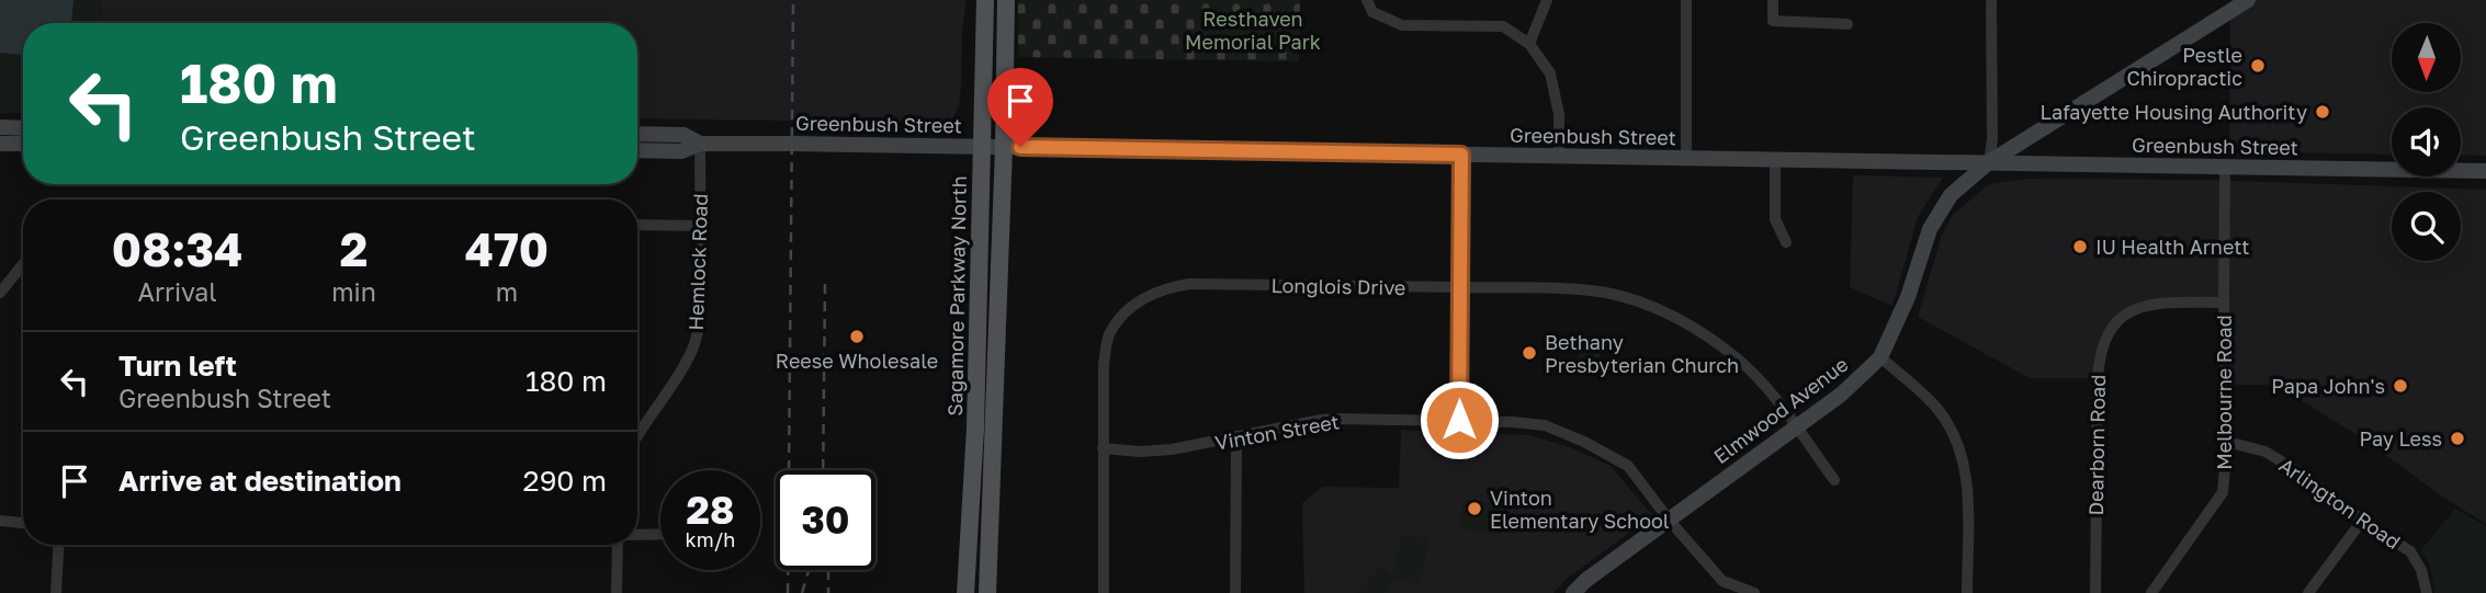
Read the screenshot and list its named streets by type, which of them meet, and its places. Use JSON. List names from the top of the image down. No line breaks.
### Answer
{"streets":{"main road":["Greenbush Street","Sagamore Parkway North","Elmwood Avenue"],"street":["Hemlock Road","Longlois Drive","Melbourne Road","Vinton Street","Dearborn Road","Arlington Road"]},"crossings":[["Greenbush Street","Hemlock Road"],["Greenbush Street","Sagamore Parkway North"],["Greenbush Street","Melbourne Road"],["Greenbush Street","Elmwood Avenue"],["Longlois Drive","Elmwood Avenue"],["Longlois Drive","Vinton Street"],["Melbourne Road","Dearborn Road"],["Melbourne Road","Arlington Road"],["Elmwood Avenue","Vinton Street"]],"parks":["Resthaven Memorial Park"],"places":["Pestle Chiropractic","Lafayette Housing Authority","IU Health Arnett","Reese Wholesale","Bethany Presbyterian Church","Papa John's","Pay Less","Vinton Elementary School"],"north":"bottom","page":{"turn":["180 m","Greenbush Street"],"eta":["08:34","Arrival","2","min","470","m"],"list":[{"name":"Turn left","note":"Greenbush Street","value":"180 m"},{"name":"Arrive at destination","value":"290 m"}],"speed":"28 km/h","limit":"30"}}
